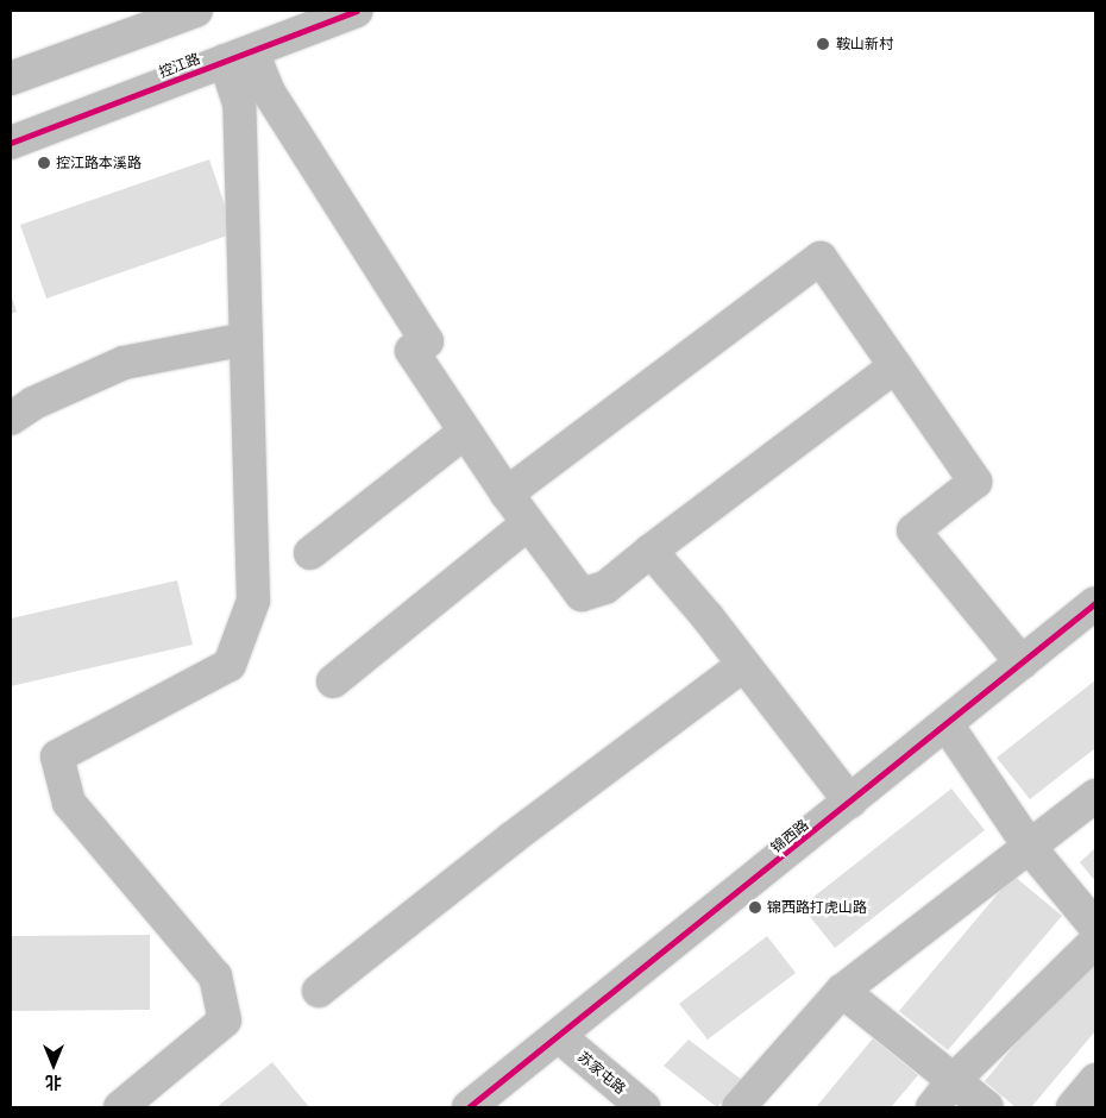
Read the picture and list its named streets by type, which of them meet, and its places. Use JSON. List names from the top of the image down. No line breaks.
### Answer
{"streets":{"street":["控江路","锦西路","苏家屯路"]},"crossings":[["锦西路","苏家屯路"]],"places":["鞍山新村","控江路本溪路","锦西路打虎山路"],"north":"bottom"}
